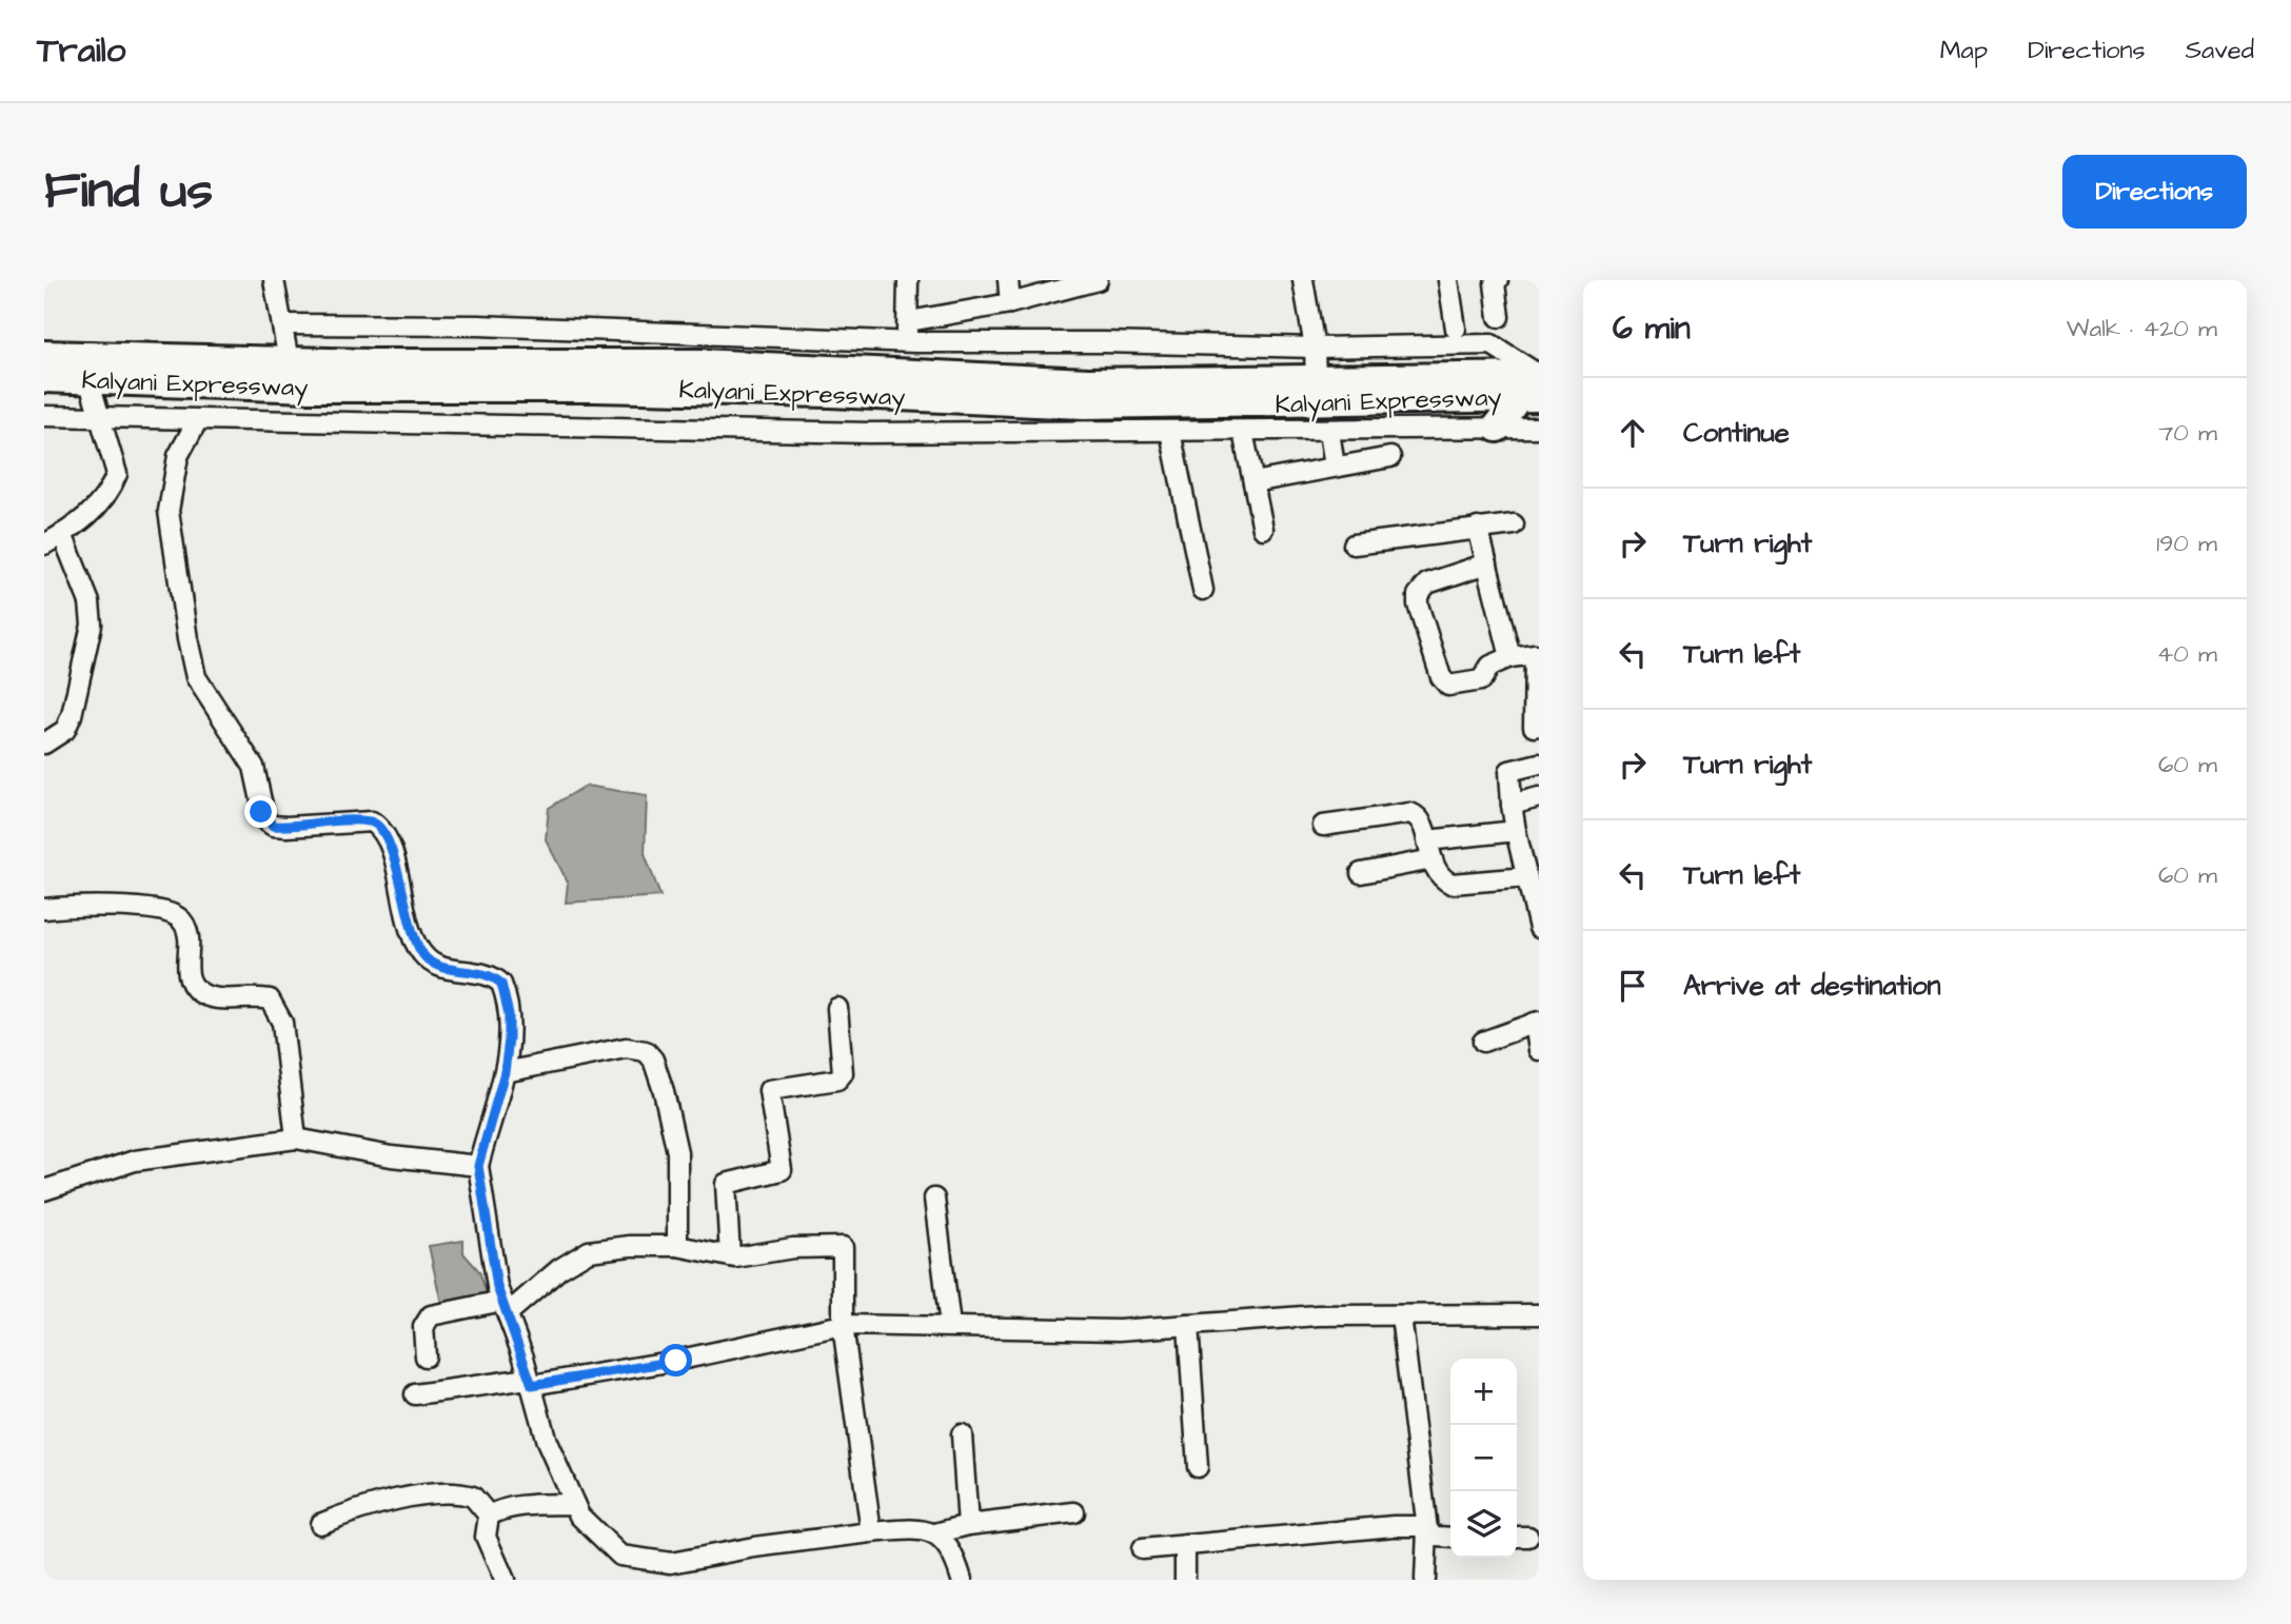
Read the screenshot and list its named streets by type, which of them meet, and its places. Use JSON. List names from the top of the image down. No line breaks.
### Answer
{"streets":{"highway":["Kalyani Expressway"]},"page":{"header":"Trailo","nav":["Map","Directions","Saved"],"buttons":"Directions","title":"Find us","heading":["6 min","Walk · 420 m"],"list":[["Continue","70 m"],["Turn right","190 m"],["Turn left","40 m"],["Turn right","60 m"],["Turn left","60 m"],"Arrive at destination"],"map_buttons":["+","−"]}}
